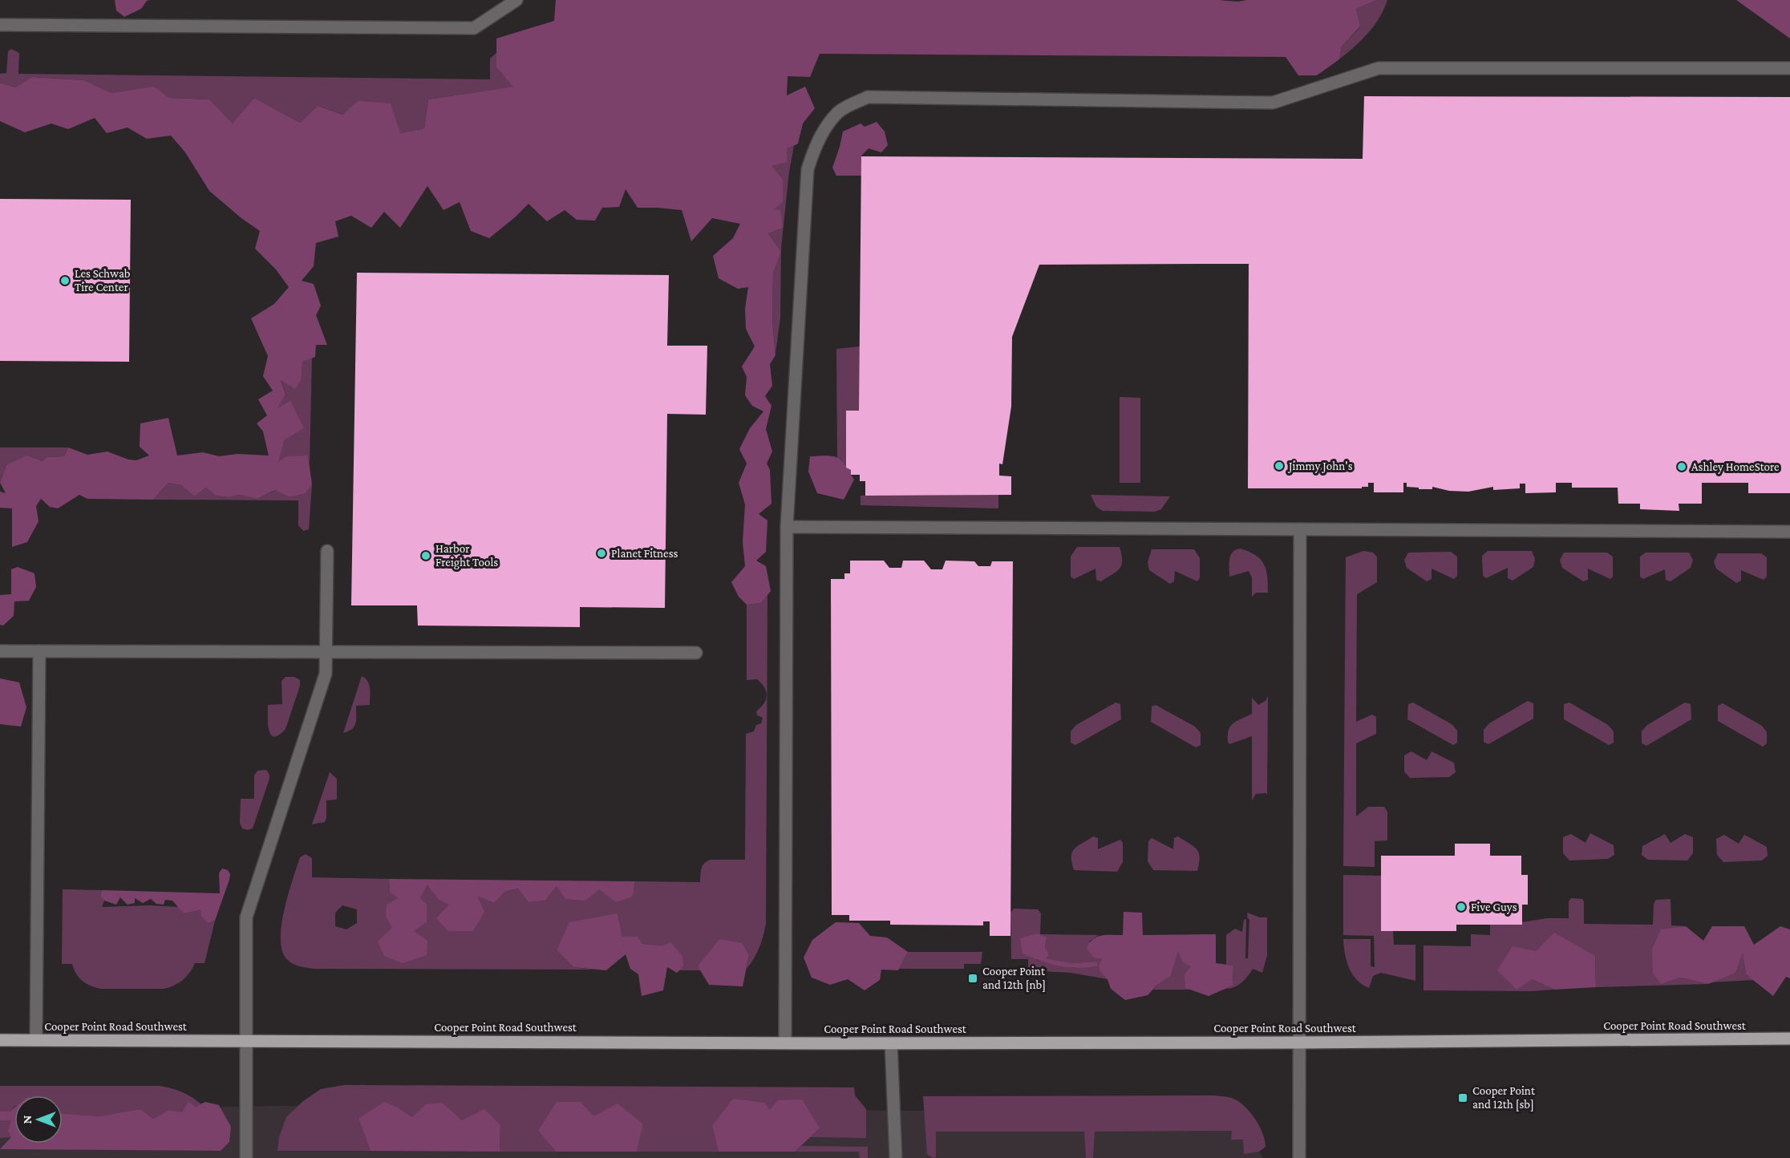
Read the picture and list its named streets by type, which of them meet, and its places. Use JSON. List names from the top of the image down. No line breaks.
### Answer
{"streets":{"main road":["Cooper Point Road Southwest"]},"places":{"other":["Les Schwab Tire Center","Jimmy John's","Ashley HomeStore","Planet Fitness","Harbor Freight Tools","Five Guys"],"transit":["Cooper Point and 12th [nb]","Cooper Point and 12th [sb]"]},"north":"left"}
